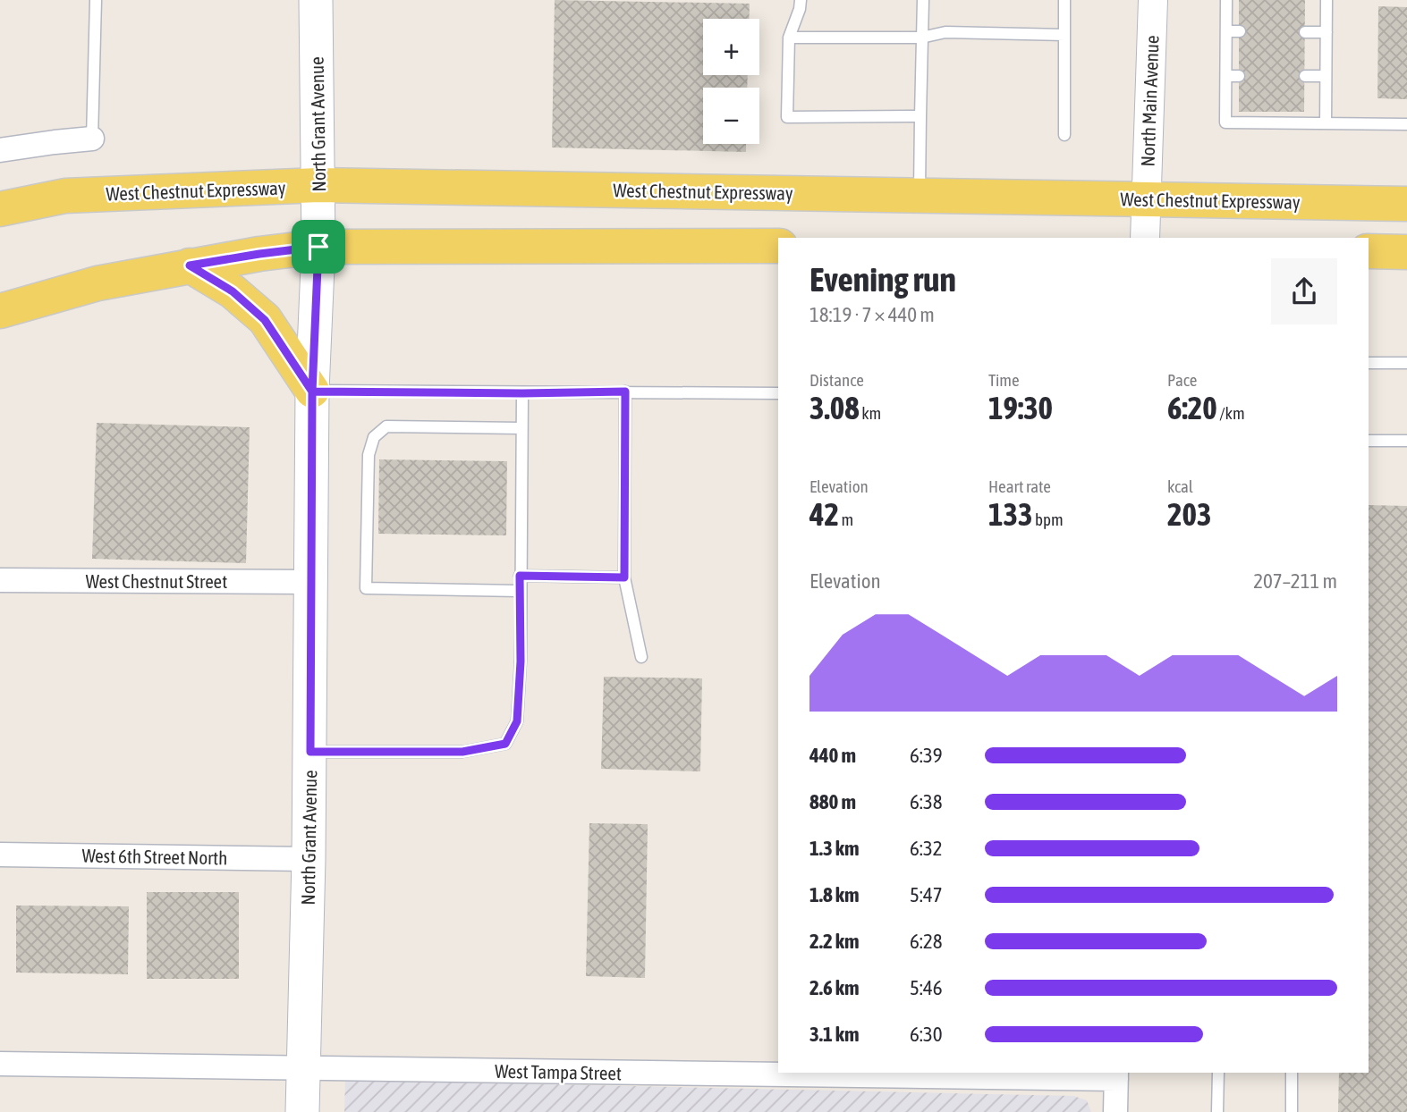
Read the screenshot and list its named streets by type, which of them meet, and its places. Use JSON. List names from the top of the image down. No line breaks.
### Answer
{"streets":{"main road":["North Grant Avenue","West Chestnut Expressway"],"street":["North Main Avenue","West Chestnut Street","West 6th Street North","West Tampa Street"]},"crossings":[["North Main Avenue","West Chestnut Expressway"],["North Grant Avenue","West Chestnut Expressway"],["North Grant Avenue","West Chestnut Street"],["North Grant Avenue","West 6th Street North"],["North Grant Avenue","West Tampa Street"]],"page":{"map_buttons":["+","−"],"heading":["Evening run","18:19 · 7 × 440 m"],"stats":[["Distance","3.08 km"],["Time","19:30"],["Pace","6:20 /km"],["Elevation","42 m"],["Heart rate","133 bpm"],["kcal","203"]],"chart":["Elevation","207–211 m"],"list":[{"name":"440 m","note":"6:39"},{"name":"880 m","note":"6:38"},{"name":"1.3 km","note":"6:32"},{"name":"1.8 km","note":"5:47"},{"name":"2.2 km","note":"6:28"},{"name":"2.6 km","note":"5:46"},{"name":"3.1 km","note":"6:30"}]}}
